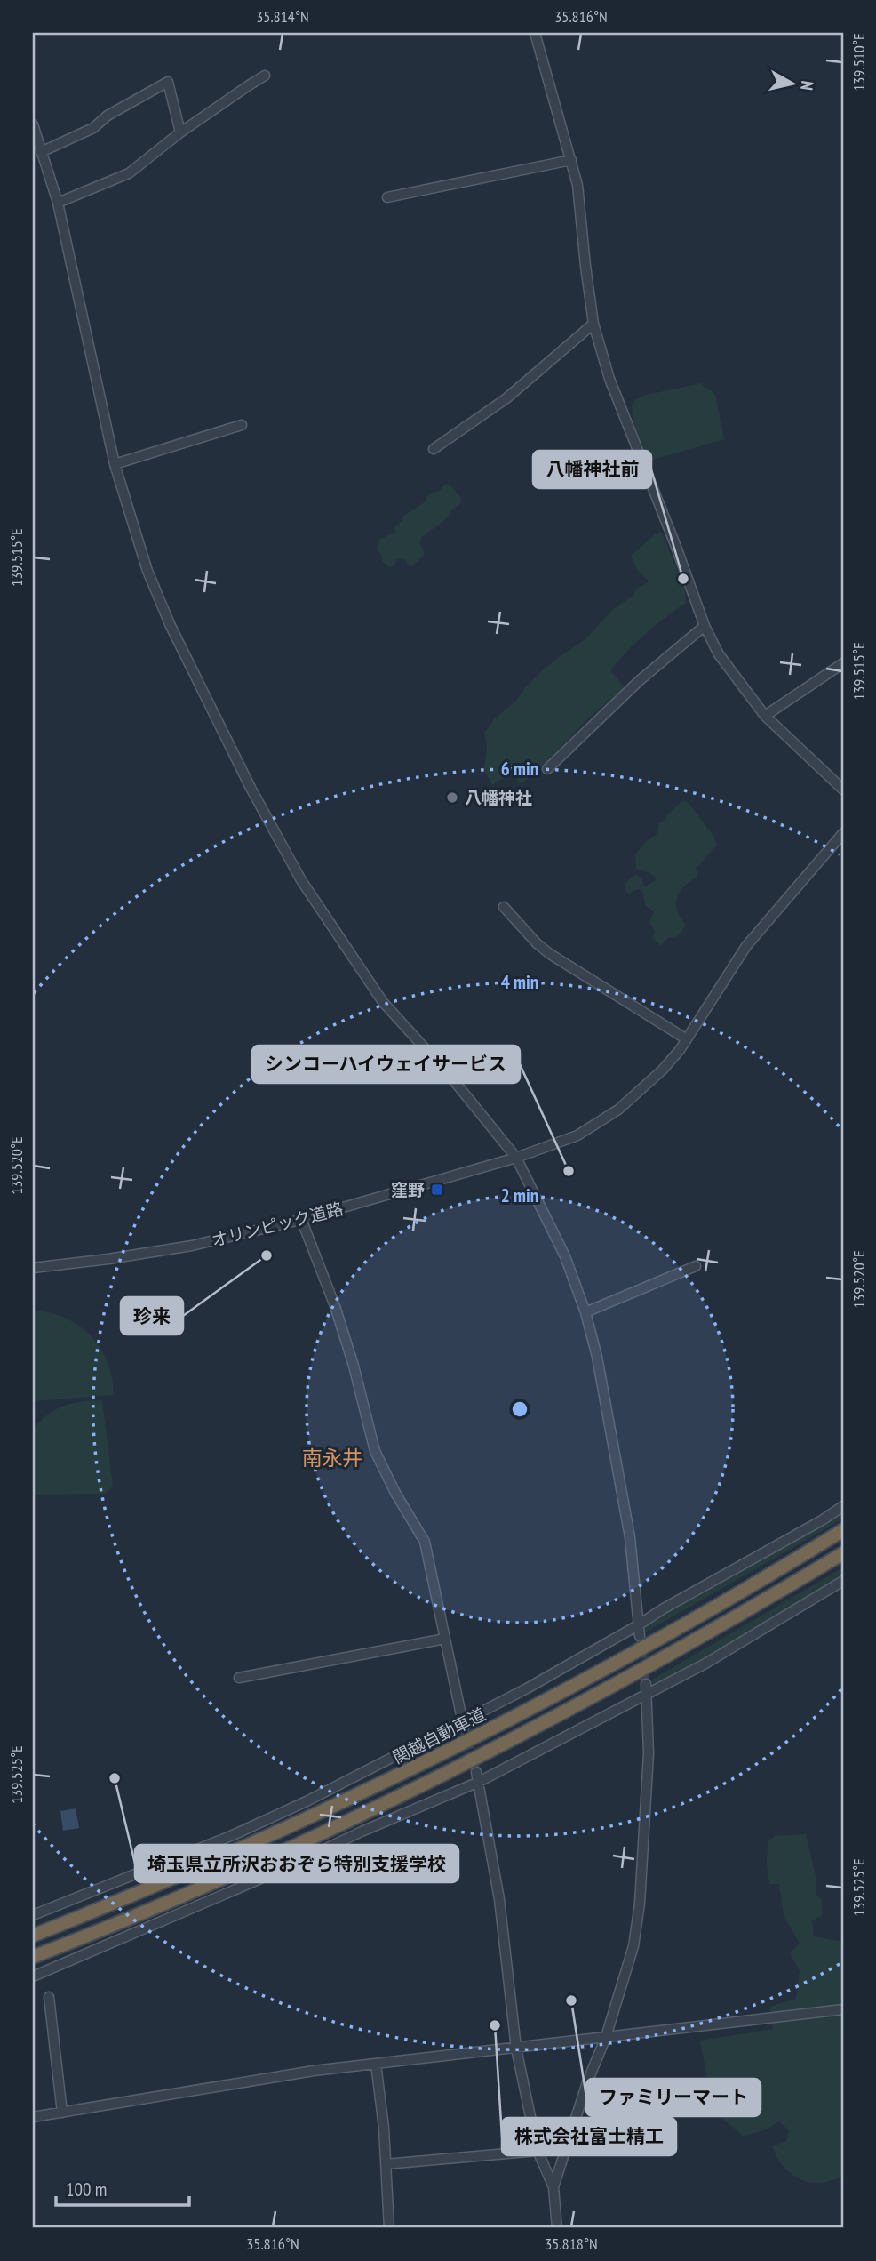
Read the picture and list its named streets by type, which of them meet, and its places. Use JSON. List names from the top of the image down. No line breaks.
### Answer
{"streets":{"highway":["関越自動車道"],"street":["オリンピック道路"]},"districts":["南永井"],"places":{"other":["八幡神社前","八幡神社","シンコーハイウェイサービス","珍来","埼玉県立所沢おおぞら特別支援学校","ファミリーマート","株式会社富士精工"],"transit":["窪野"]},"scale_bar":"100 m","north":"right","coordinates":["35.814°N","35.816°N","139.510°E","139.515°E","139.520°E","139.525°E","35.818°N"],"rings":["6 min","4 min","2 min"]}
